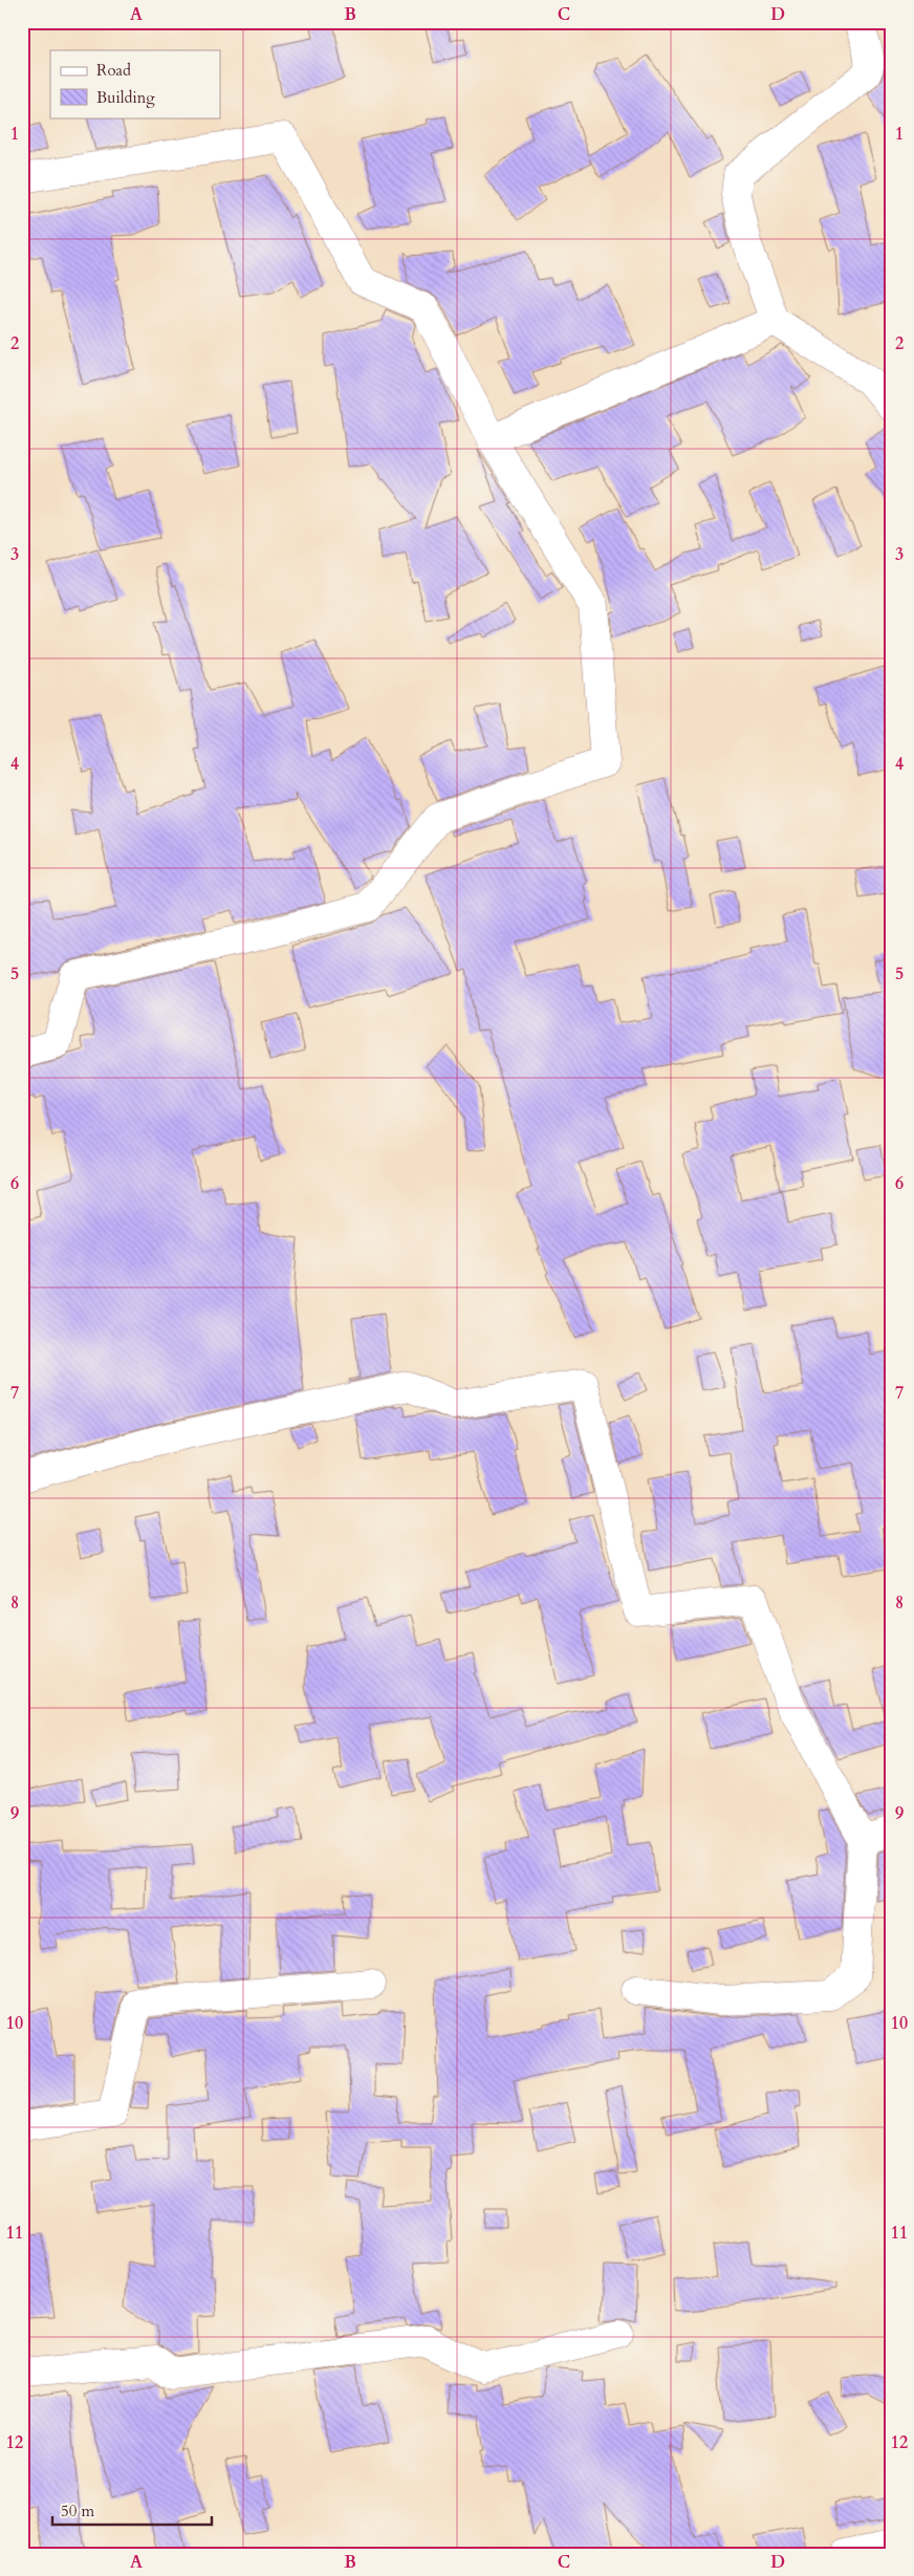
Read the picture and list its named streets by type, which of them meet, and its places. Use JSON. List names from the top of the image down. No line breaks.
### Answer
{"legend":["Road","Building"],"scale_bar":"50 m","grid":{"columns":["A","B","C","D"],"rows":["1","2","3","4","5","6","7","8","9","10","11","12"]}}
